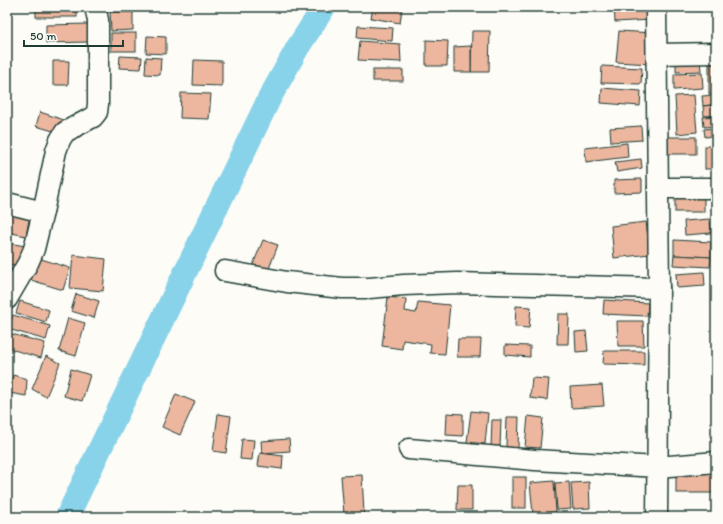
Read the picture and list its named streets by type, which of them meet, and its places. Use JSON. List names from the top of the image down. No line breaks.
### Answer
{"scale_bar":"50 m"}
